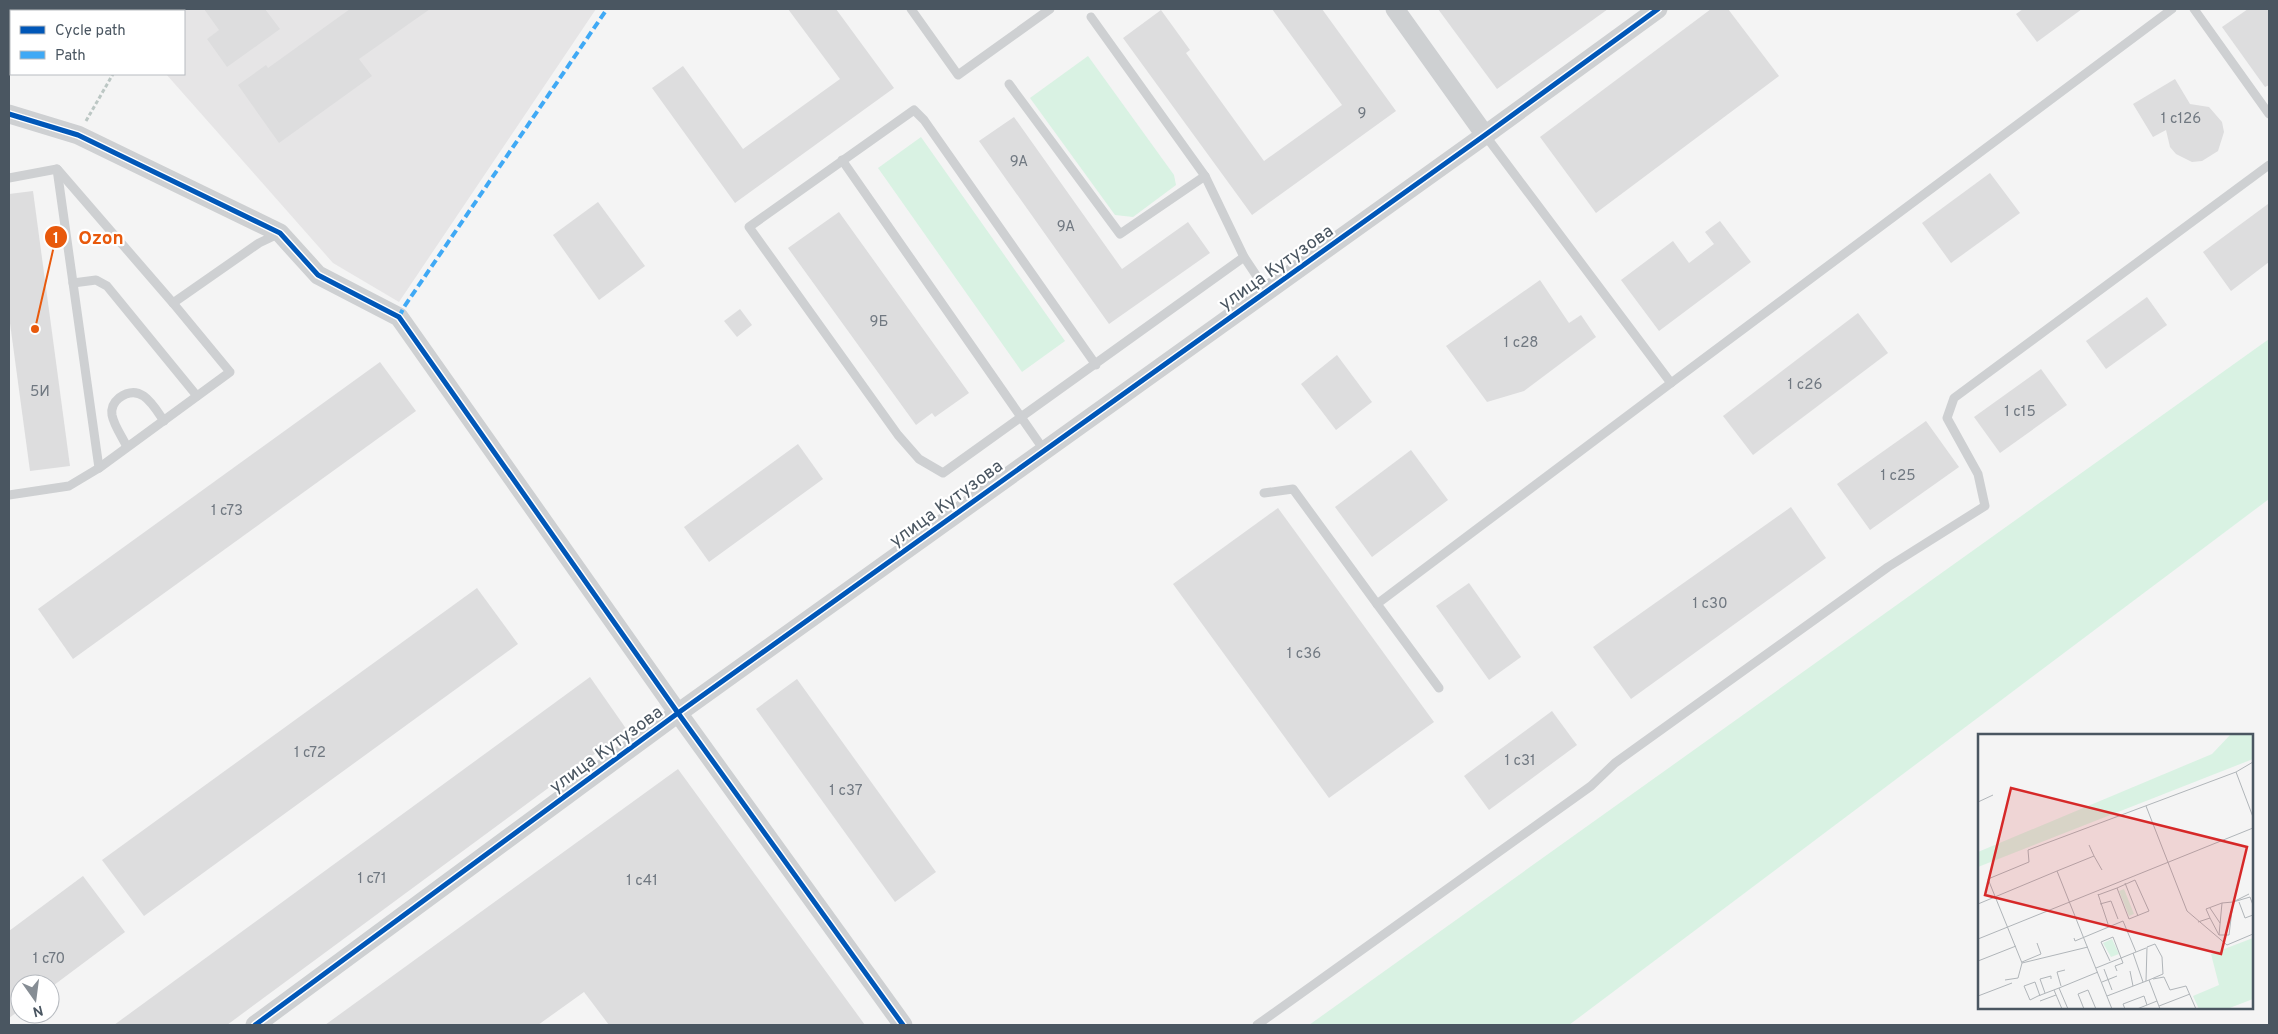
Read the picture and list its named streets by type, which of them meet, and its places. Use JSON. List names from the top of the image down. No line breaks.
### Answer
{"streets":{"street":["улица Кутузова"]},"places":["Ozon"],"house_numbers":["9","1 с126","9А","9А","9Б","1 с28","1 с26","5И","1 с15","1 с25","1 с73","1 с30","1 с36","1 с72","1 с31","1 с37","1 с71","1 с41","1 с70"],"legend":["Cycle path","Path"],"north":"bottom"}
